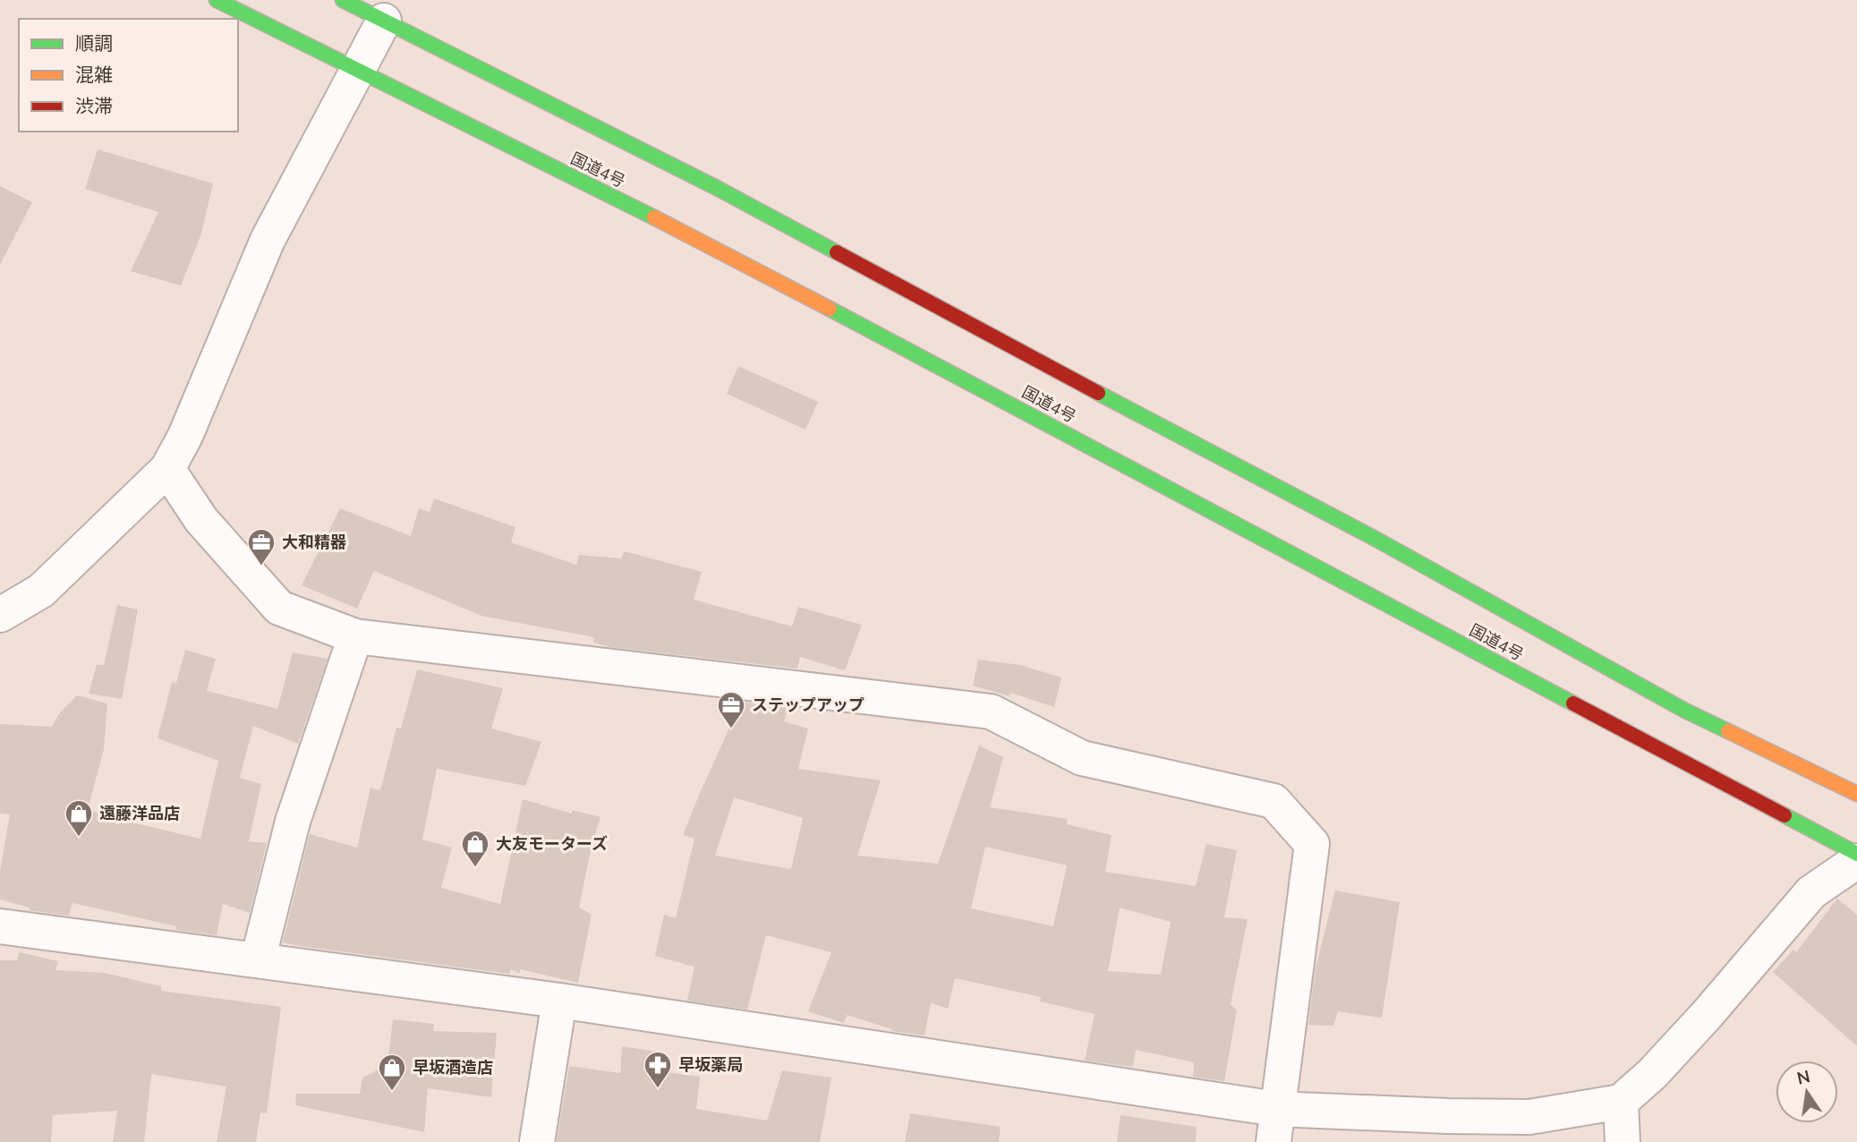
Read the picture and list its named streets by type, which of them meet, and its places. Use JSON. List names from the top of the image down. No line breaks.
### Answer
{"streets":{"highway":["国道4号"]},"places":{"office":["大和精器","ステップアップ"],"shop":["遠藤洋品店","大友モーターズ","早坂酒造店"],"pharmacy":["早坂薬局"]},"legend":["順調","混雑","渋滞"],"north":"top"}
